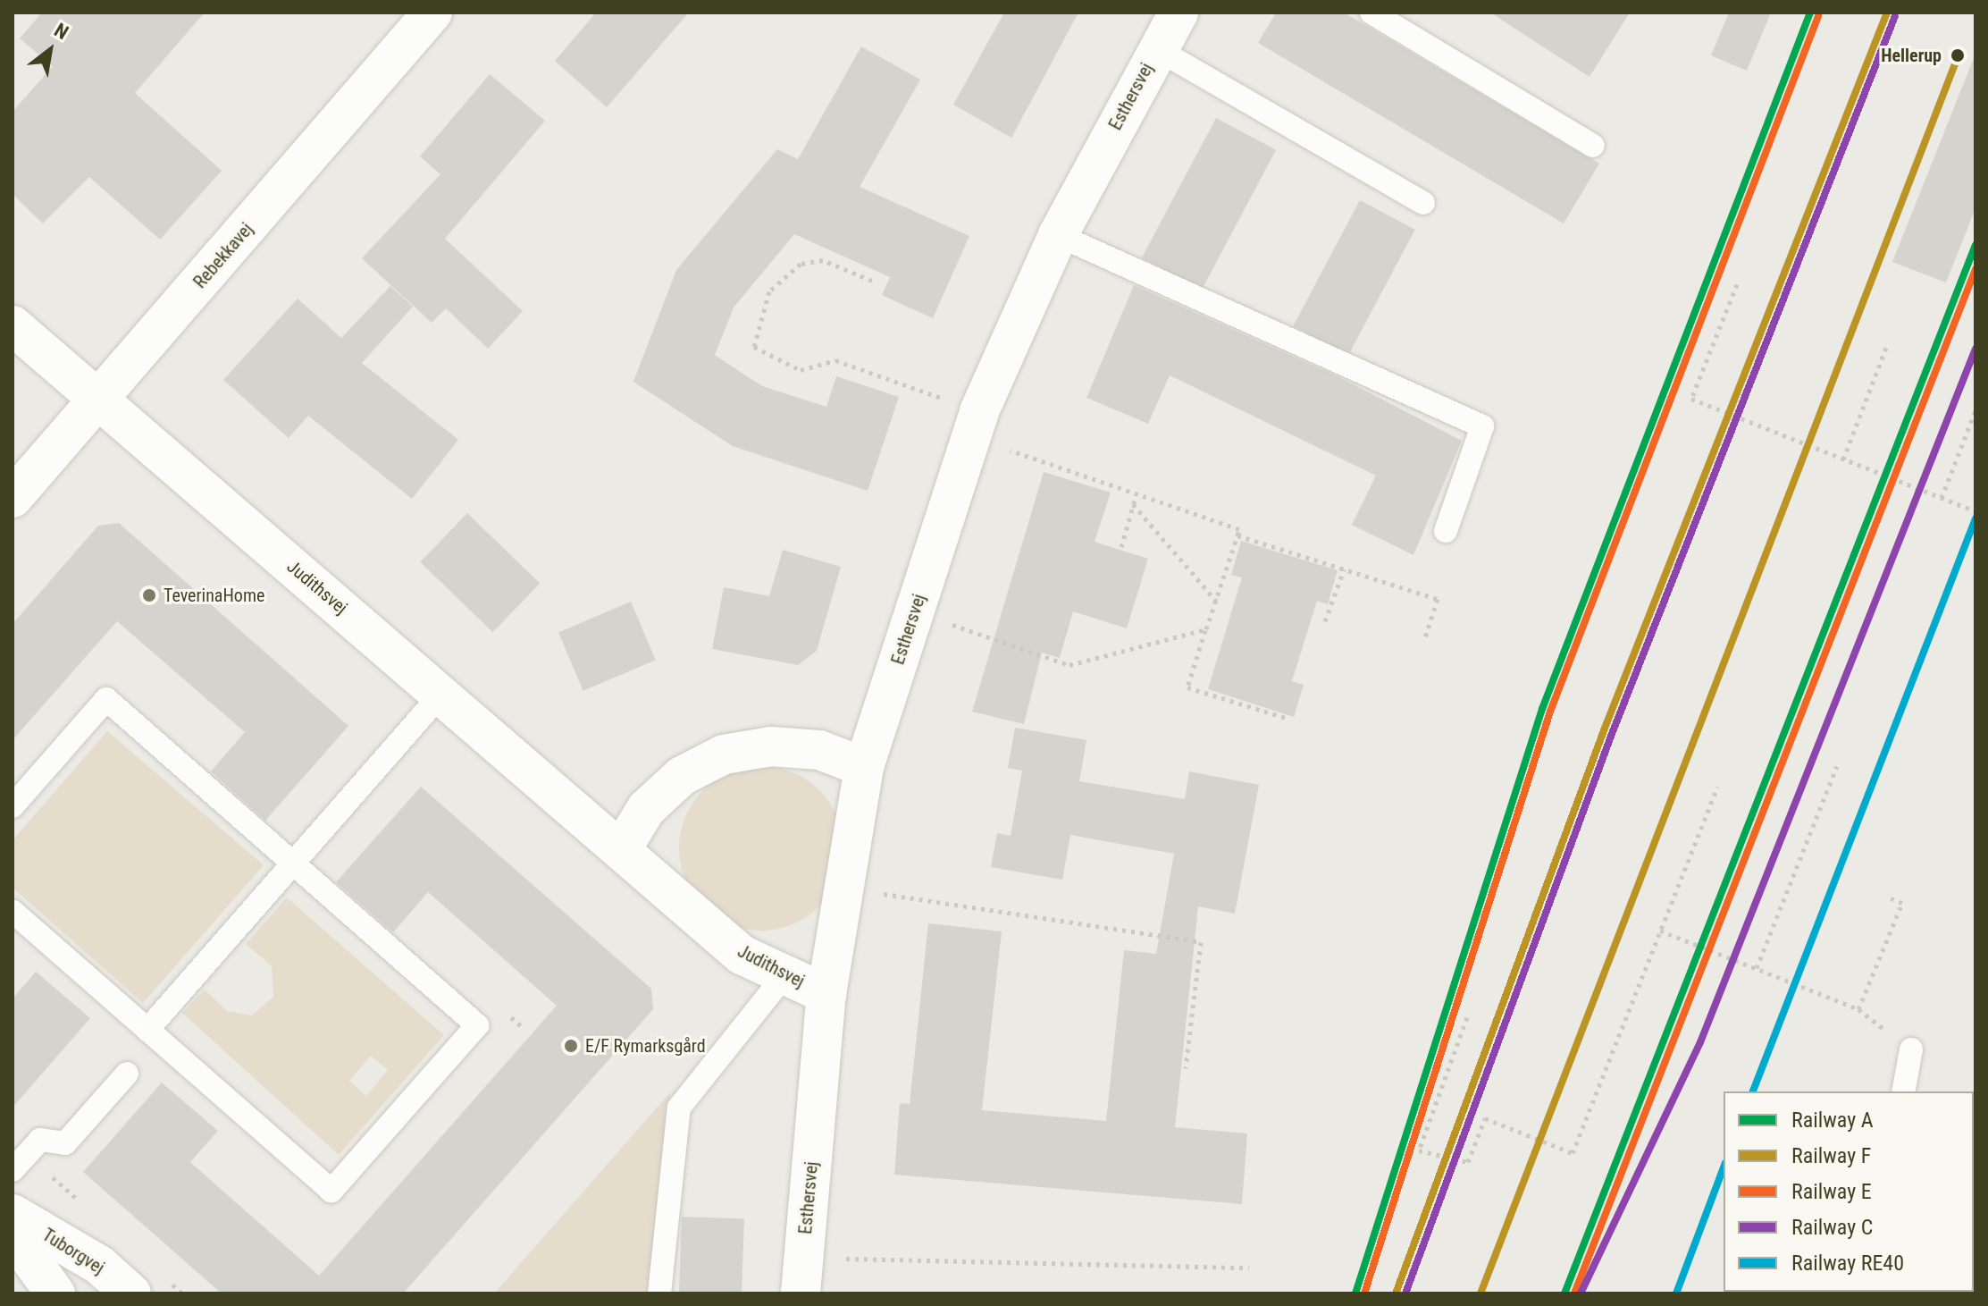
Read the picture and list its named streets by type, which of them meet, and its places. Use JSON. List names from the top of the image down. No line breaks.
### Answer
{"streets":{"street":["Esthersvej","Rebekkavej","Judithsvej","Tuborgvej"]},"crossings":[["Esthersvej","Judithsvej"],["Rebekkavej","Judithsvej"]],"places":["Hellerup","TeverinaHome","E/F Rymarksgård"],"lines":["rail line A","rail line F","rail line E","rail line C","rail line RE40"],"legend":["Railway A","Railway F","Railway E","Railway C","Railway RE40"],"north":"top right"}
